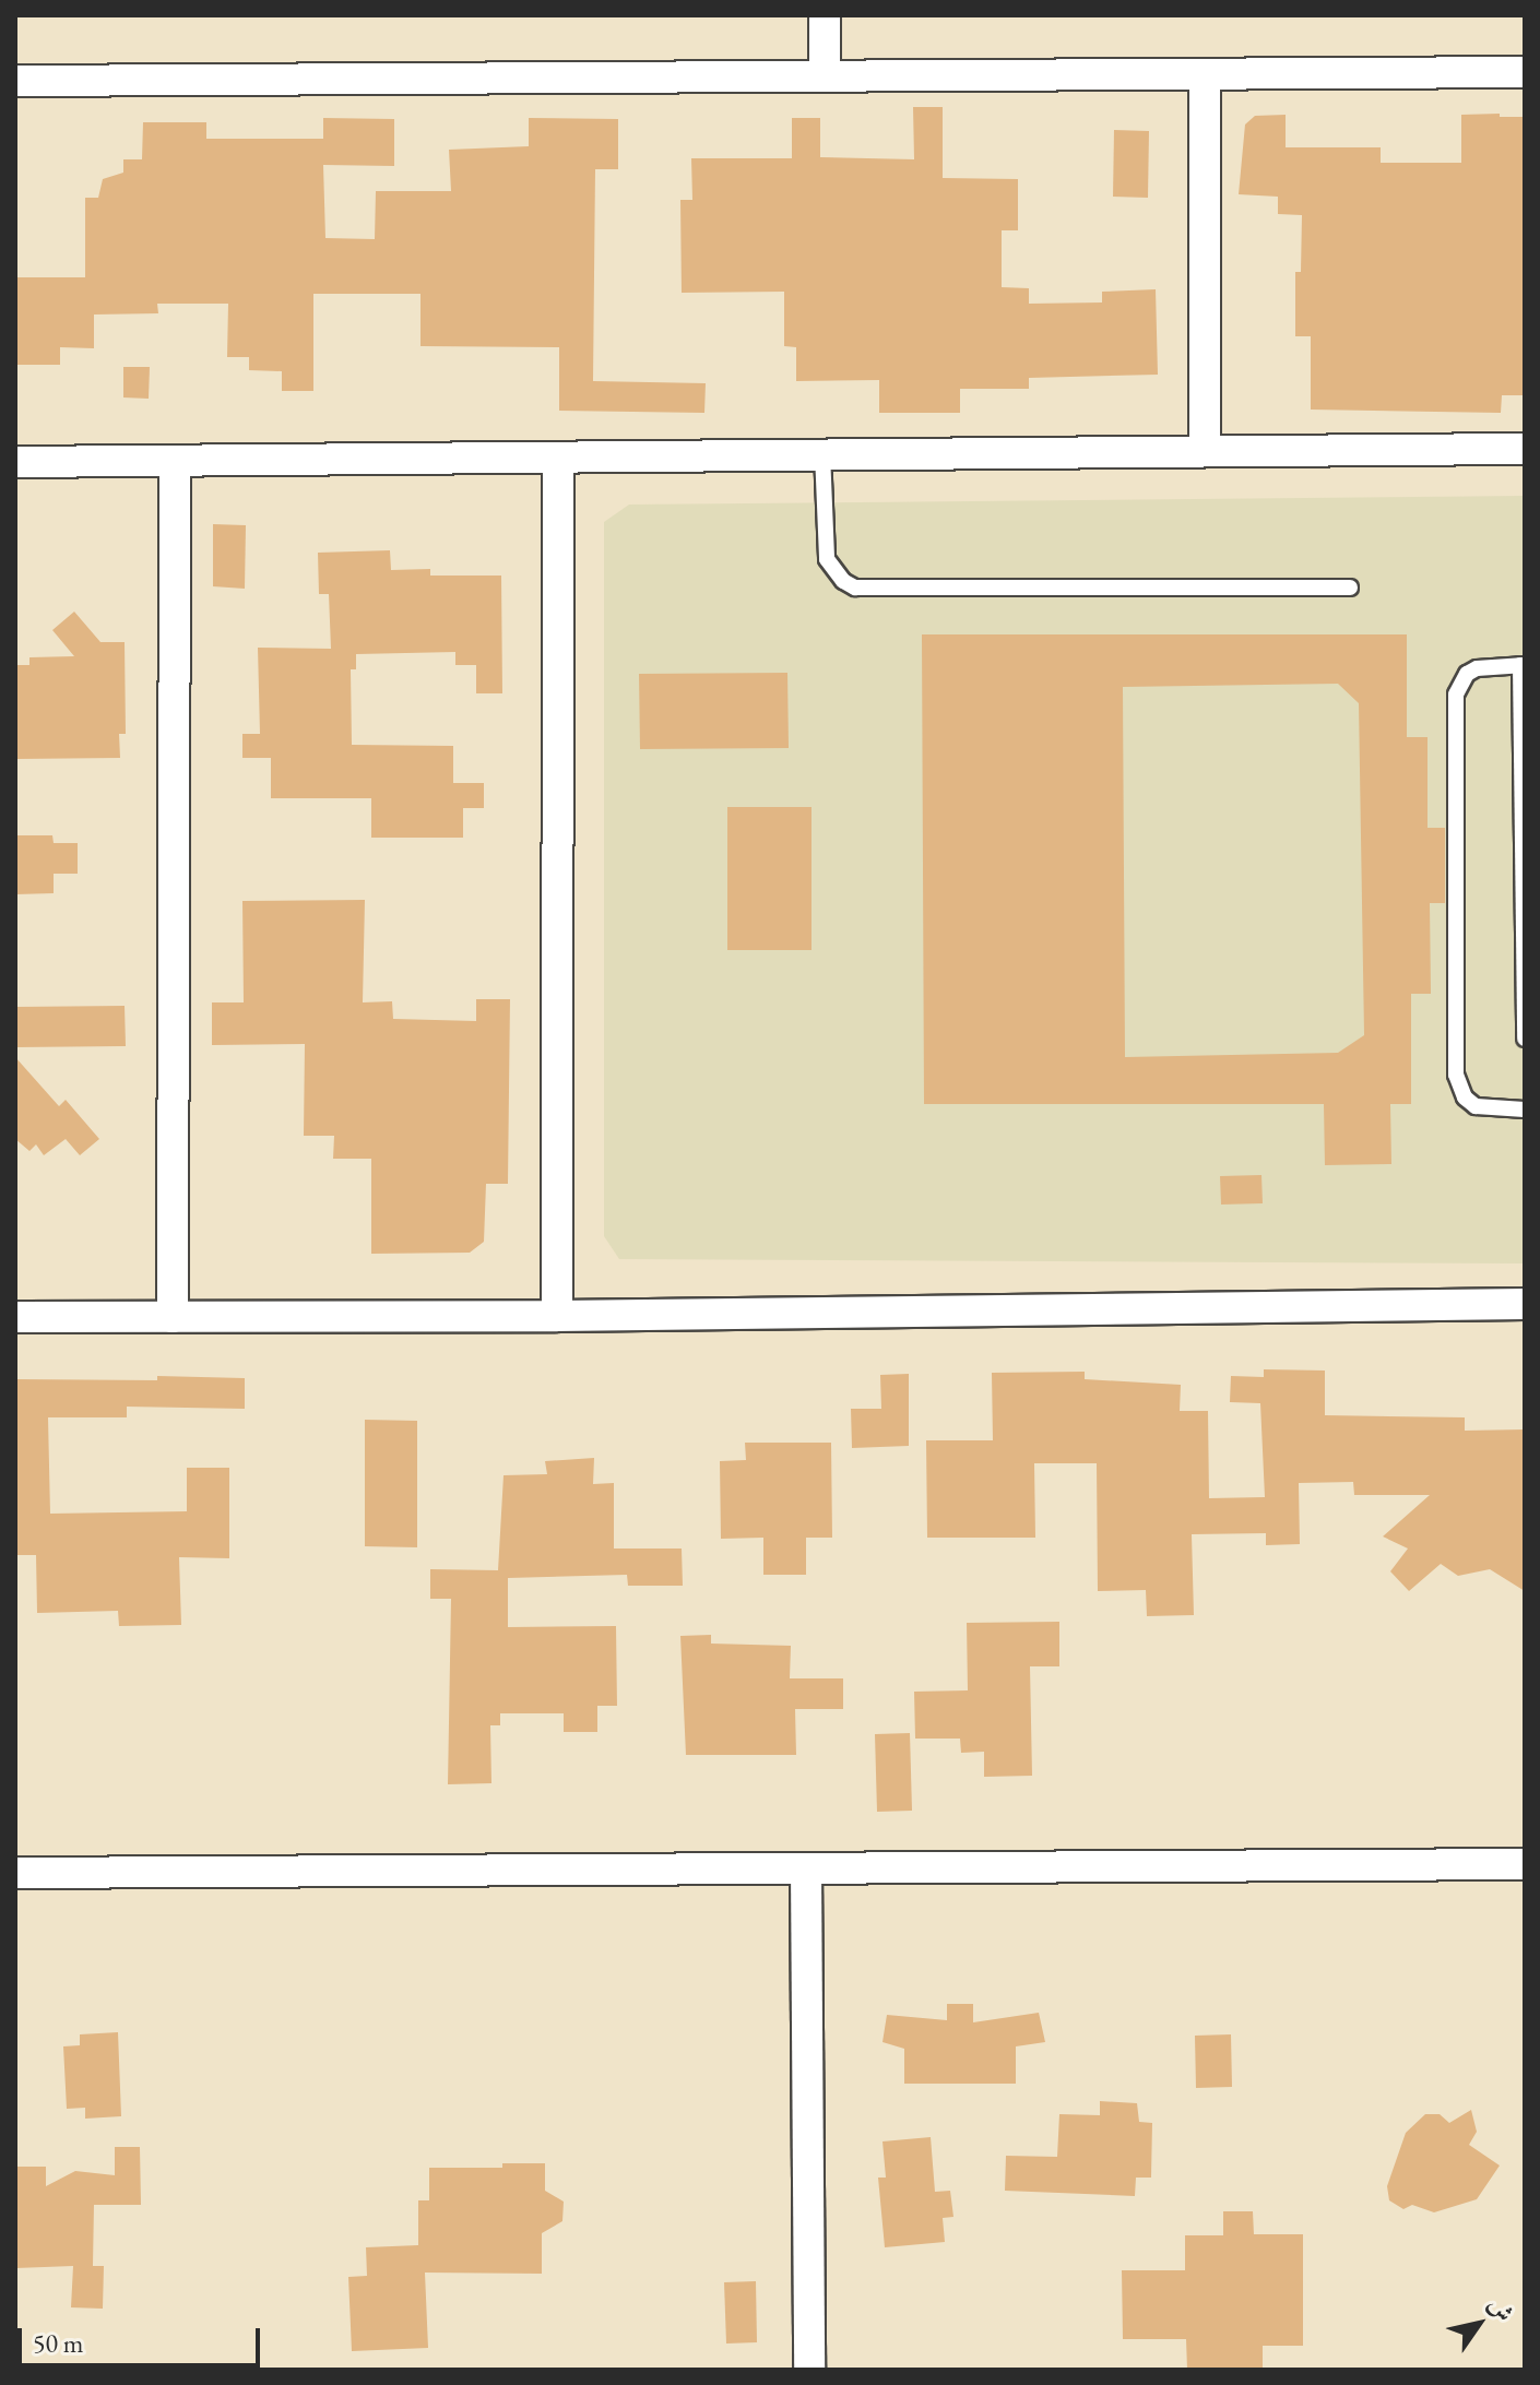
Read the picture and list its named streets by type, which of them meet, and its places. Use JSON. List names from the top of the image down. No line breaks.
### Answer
{"scale_bar":"50 m","north":"top right"}
